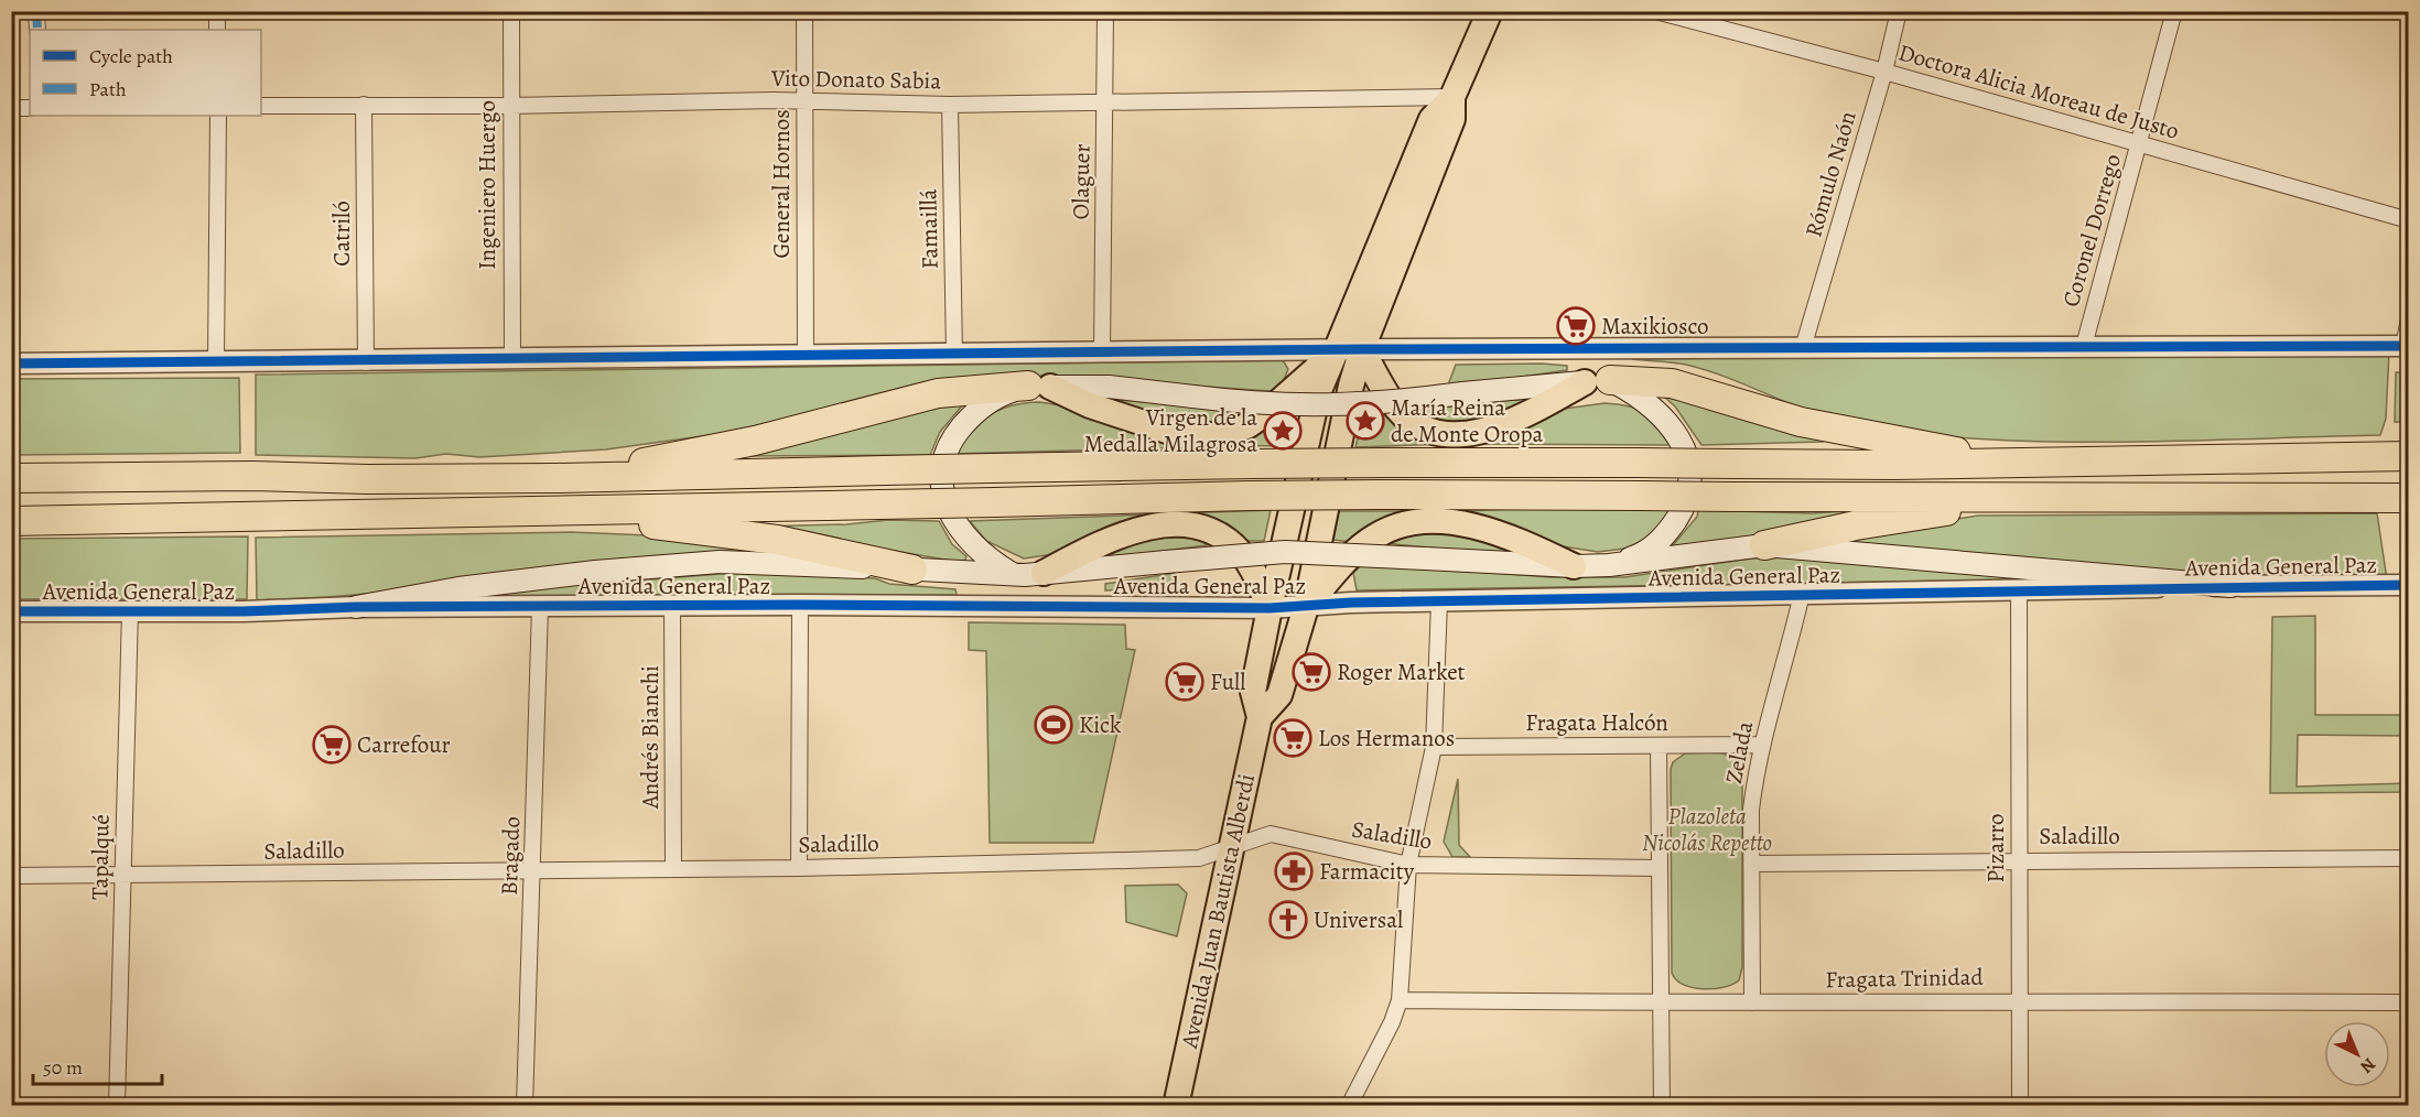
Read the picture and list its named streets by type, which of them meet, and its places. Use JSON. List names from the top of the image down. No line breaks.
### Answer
{"streets":{"main road":["Avenida Juan Bautista Alberdi"],"street":["Vito Donato Sabia","Doctora Alicia Moreau de Justo","Rómulo Naón","Olaguer","General Hornos","Ingeniero Huergo","Famaillá","Coronel Dorrego","Catriló","Avenida General Paz","Fragata Halcón","Andrés Bianchi","Zelada","Saladillo","Pizarro","Bragado","Tapalqué","Fragata Trinidad"]},"crossings":[["Vito Donato Sabia","Olaguer"],["Vito Donato Sabia","General Hornos"],["Vito Donato Sabia","Ingeniero Huergo"],["Vito Donato Sabia","Famaillá"],["Vito Donato Sabia","Catriló"],["Vito Donato Sabia","Avenida Juan Bautista Alberdi"],["Doctora Alicia Moreau de Justo","Rómulo Naón"],["Doctora Alicia Moreau de Justo","Coronel Dorrego"],["Avenida General Paz","Andrés Bianchi"],["Avenida General Paz","Zelada"],["Avenida General Paz","Pizarro"],["Avenida General Paz","Bragado"],["Avenida General Paz","Tapalqué"],["Avenida General Paz","Avenida Juan Bautista Alberdi"],["Fragata Halcón","Zelada"],["Andrés Bianchi","Saladillo"],["Zelada","Saladillo"],["Zelada","Fragata Trinidad"],["Saladillo","Pizarro"],["Saladillo","Bragado"],["Saladillo","Tapalqué"],["Saladillo","Avenida Juan Bautista Alberdi"],["Pizarro","Fragata Trinidad"]],"parks":["Plazoleta Nicolás Repetto"],"places":{"supermarket":["Maxikiosco","Roger Market","Full","Los Hermanos","Carrefour"],"place":["María Reina de Monte Oropa","Virgen de la Medalla Milagrosa"],"sports":["Kick"],"pharmacy":["Farmacity"],"church":["Universal"]},"legend":["Cycle path","Path"],"scale_bar":"50 m","north":"bottom right"}
